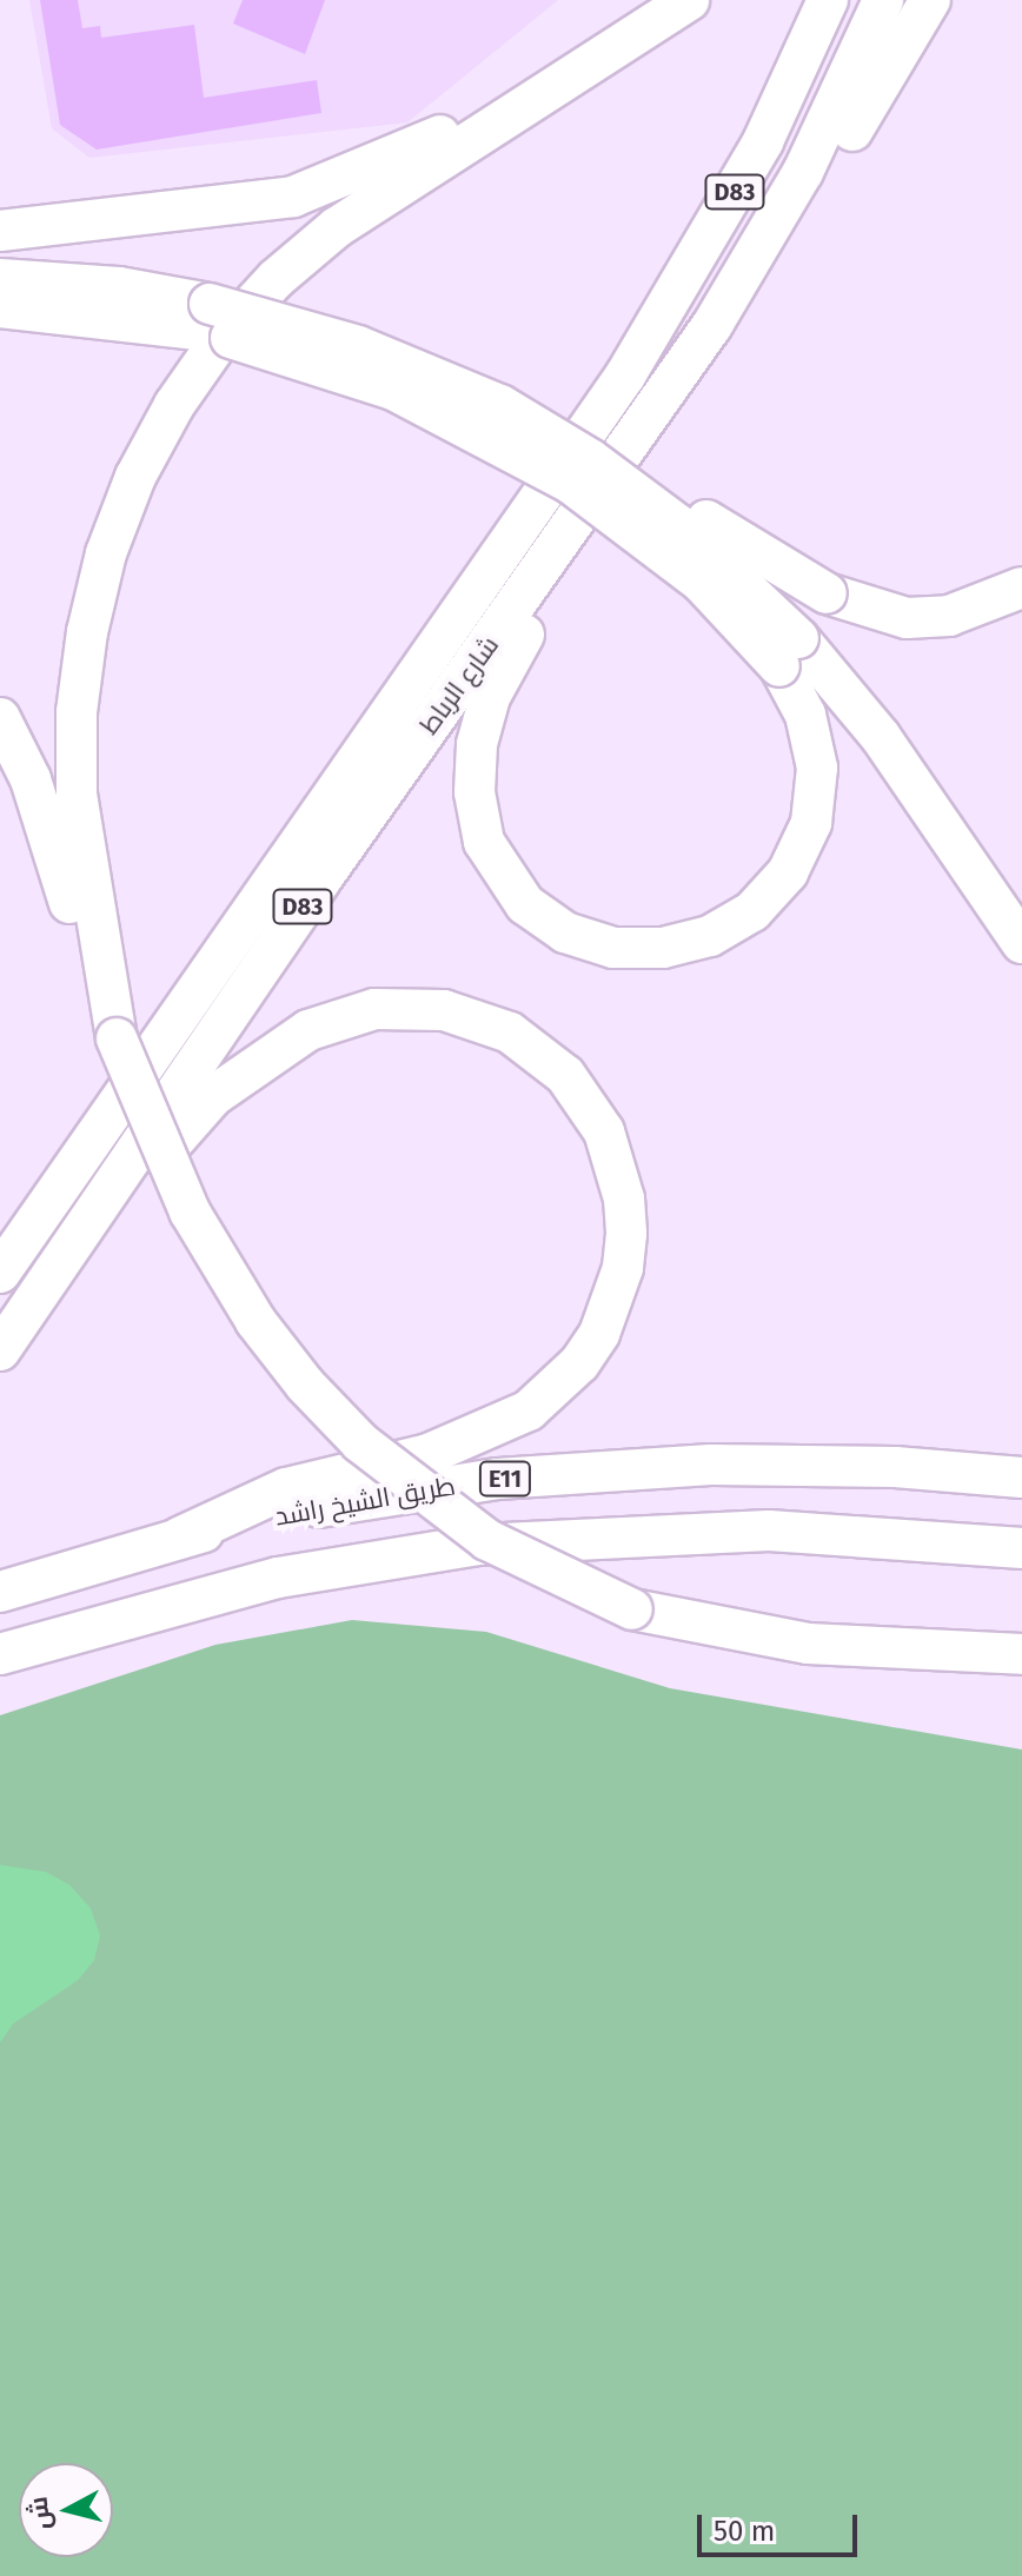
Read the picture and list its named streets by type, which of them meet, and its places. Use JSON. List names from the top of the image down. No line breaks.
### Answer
{"streets":{"highway":["D83","شارع الرباط","E11","طريق الشيخ راشد"]},"scale_bar":"50 m","north":"left"}
